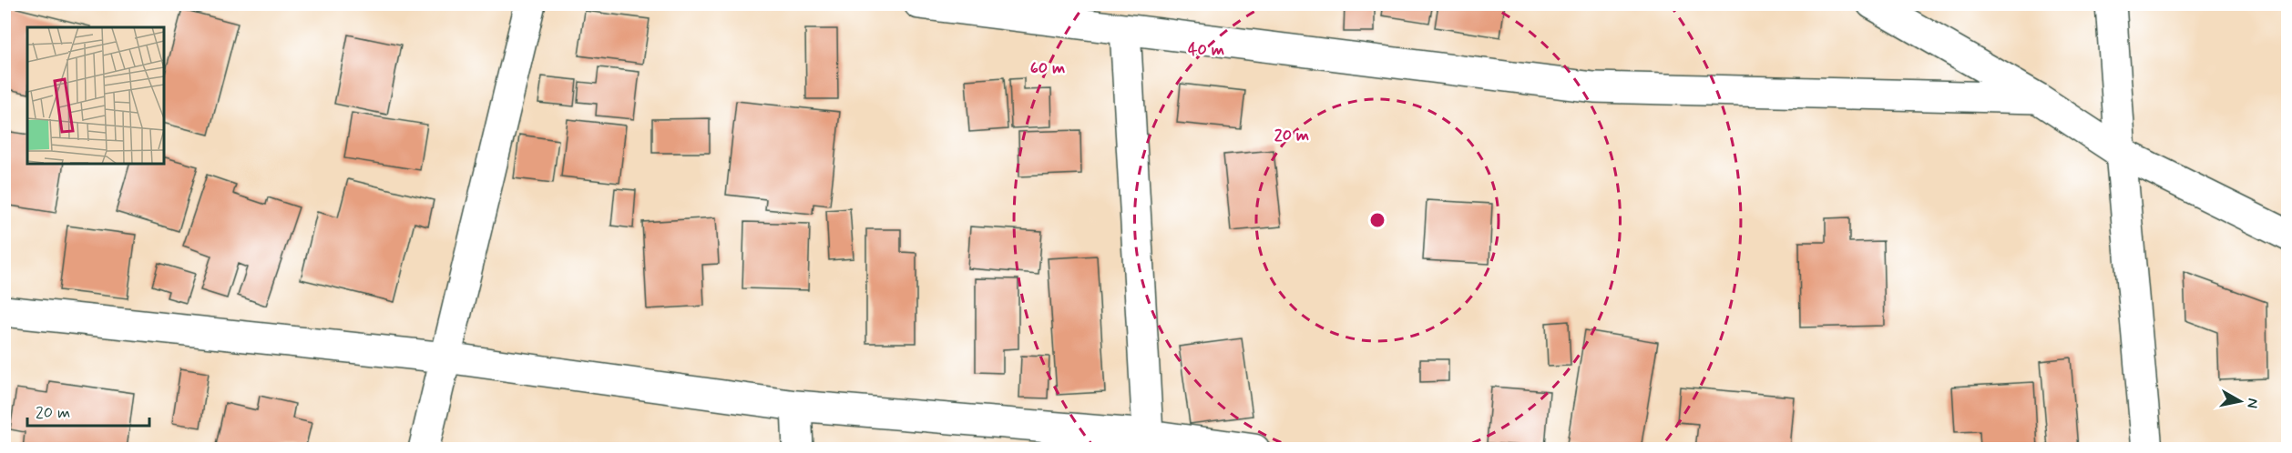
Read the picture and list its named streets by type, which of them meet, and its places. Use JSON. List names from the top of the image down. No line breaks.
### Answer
{"scale_bar":"20 m","north":"right","rings":["40 m","60 m","20 m"]}
